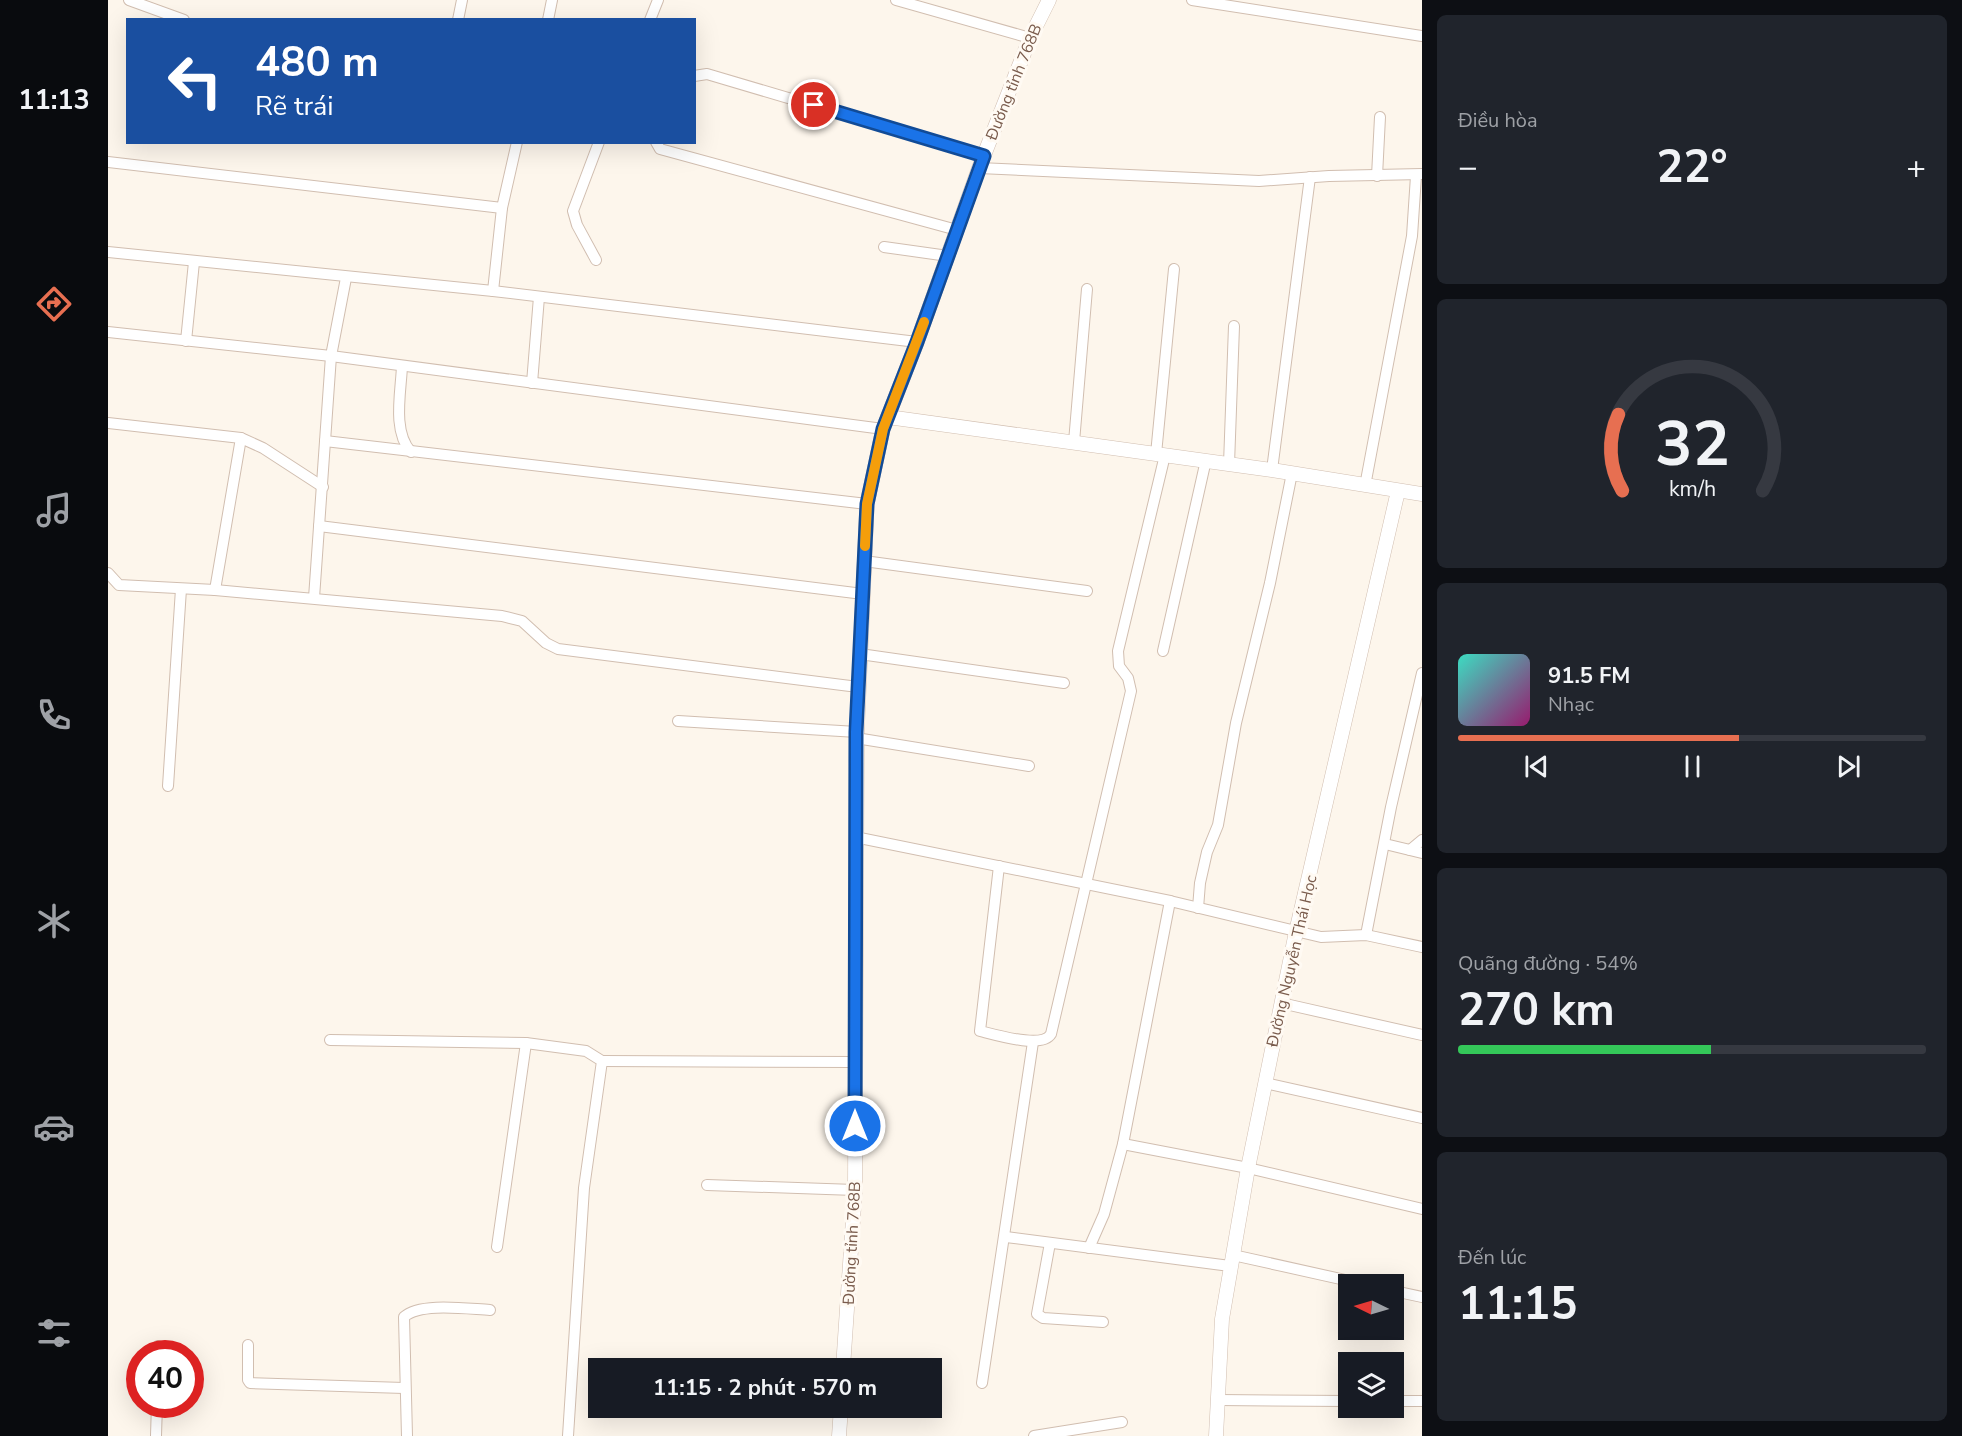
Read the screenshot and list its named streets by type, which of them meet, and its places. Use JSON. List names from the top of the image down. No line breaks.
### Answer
{"streets":{"street":["Đường tỉnh 768B","Đường Nguyễn Thái Học"]},"north":"left","page":{"tabs":"11:13","tile":["Điều hòa",["Quãng đường · 54%","270 km"],["Đến lúc","11:15"]],"turn":["480 m","Rẽ trái"],"heat":["−","22°","+"],"song":["91.5 FM","Nhạc"],"limit":"40","trip":"11:15 · 2 phút · 570 m","gauge":["32","km/h"]}}
